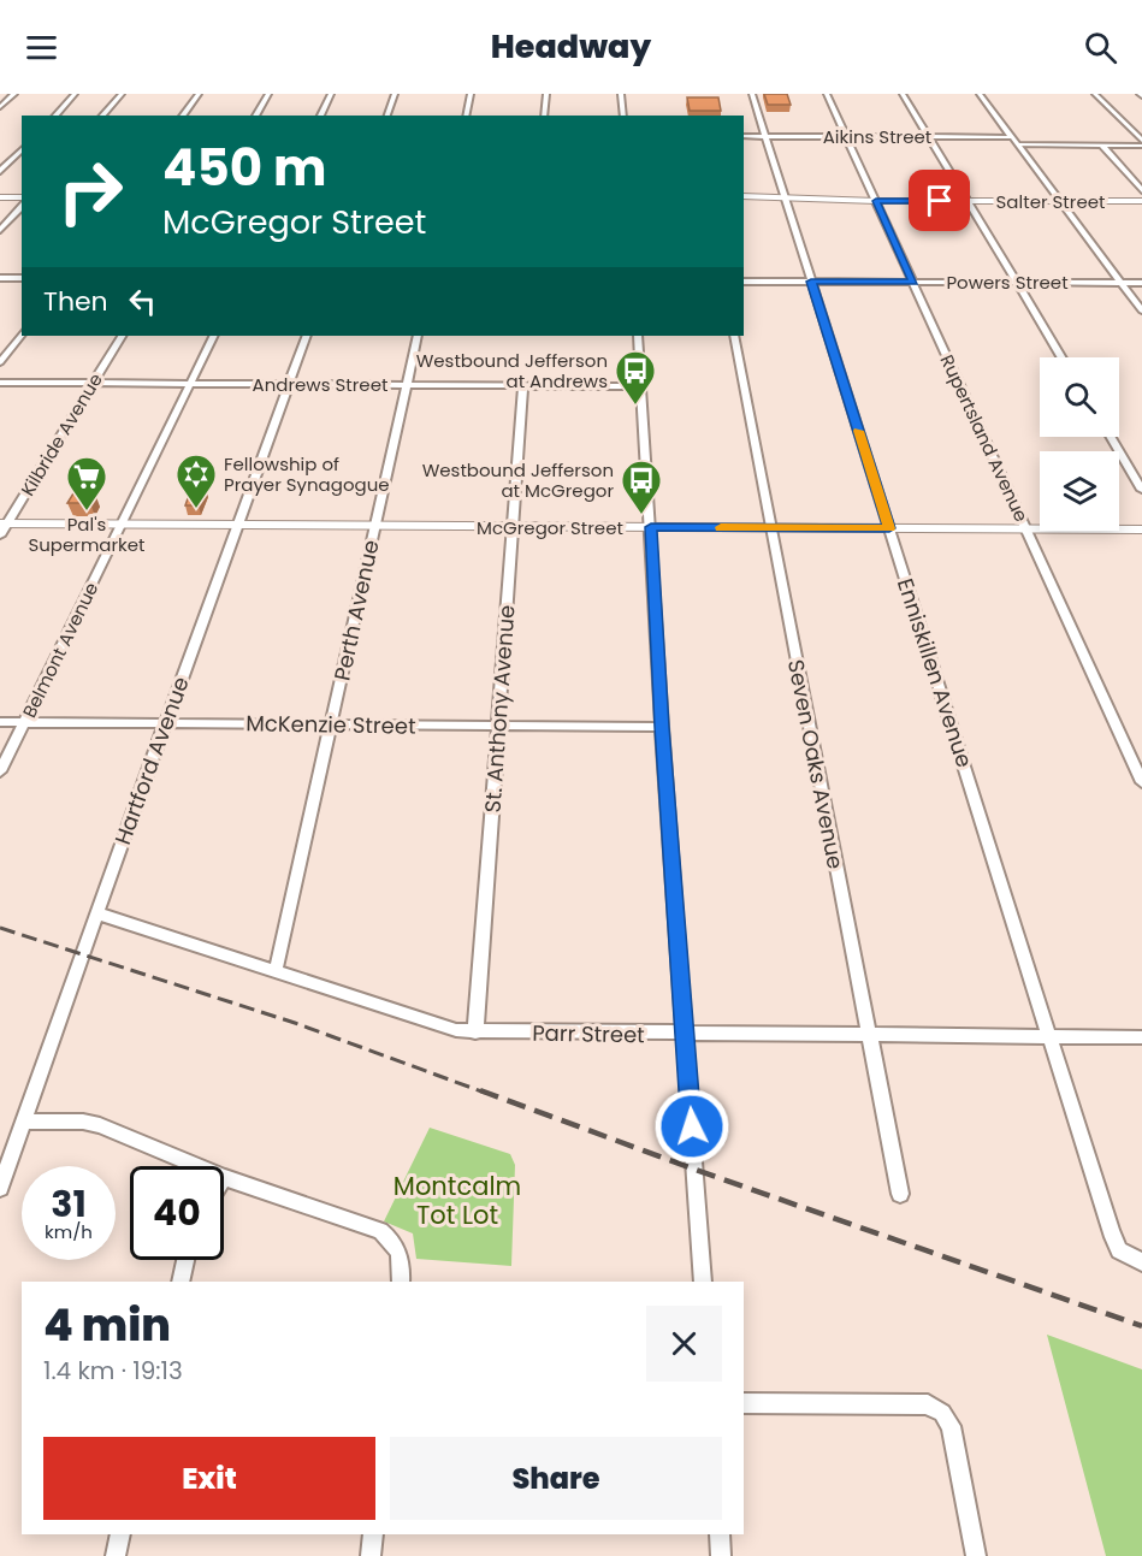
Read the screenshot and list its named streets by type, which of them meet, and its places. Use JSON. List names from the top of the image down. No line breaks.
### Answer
{"streets":{"main road":["Salter Street","McGregor Street"],"street":["Aikins Street","Powers Street","Andrews Street","Kilbride Avenue","Rupertsland Avenue","Perth Avenue","Belmont Avenue","Enniskillen Avenue","St. Anthony Avenue","McKenzie Street","Hartford Avenue","Seven Oaks Avenue","Parr Street"]},"crossings":[["Aikins Street","Rupertsland Avenue"],["Aikins Street","Enniskillen Avenue"],["Salter Street","Rupertsland Avenue"],["Salter Street","Enniskillen Avenue"],["Powers Street","Rupertsland Avenue"],["Powers Street","Enniskillen Avenue"],["Andrews Street","Kilbride Avenue"],["Andrews Street","Perth Avenue"],["Andrews Street","Belmont Avenue"],["Andrews Street","St. Anthony Avenue"],["Andrews Street","Hartford Avenue"],["Kilbride Avenue","McGregor Street"],["Rupertsland Avenue","McGregor Street"],["McGregor Street","Perth Avenue"],["McGregor Street","Belmont Avenue"],["McGregor Street","Enniskillen Avenue"],["McGregor Street","St. Anthony Avenue"],["McGregor Street","Hartford Avenue"],["McGregor Street","Seven Oaks Avenue"],["Perth Avenue","McKenzie Street"],["Perth Avenue","Parr Street"],["Belmont Avenue","McKenzie Street"],["Enniskillen Avenue","Parr Street"],["St. Anthony Avenue","McKenzie Street"],["St. Anthony Avenue","Parr Street"],["McKenzie Street","Hartford Avenue"],["Hartford Avenue","Parr Street"],["Seven Oaks Avenue","Parr Street"]],"parks":["Montcalm Tot Lot"],"places":{"bus stop":["Westbound Jefferson at Andrews","Westbound Jefferson at McGregor"],"synagogue":["Fellowship of Prayer Synagogue"],"supermarket":["Pal's Supermarket"]},"page":{"header":"Headway","turn":["450 m","McGregor Street"],"then":"Then","speed":"31 km/h","limit":"40","heading":["4 min","1.4 km · 19:13"],"buttons":["Exit","Share"]}}
